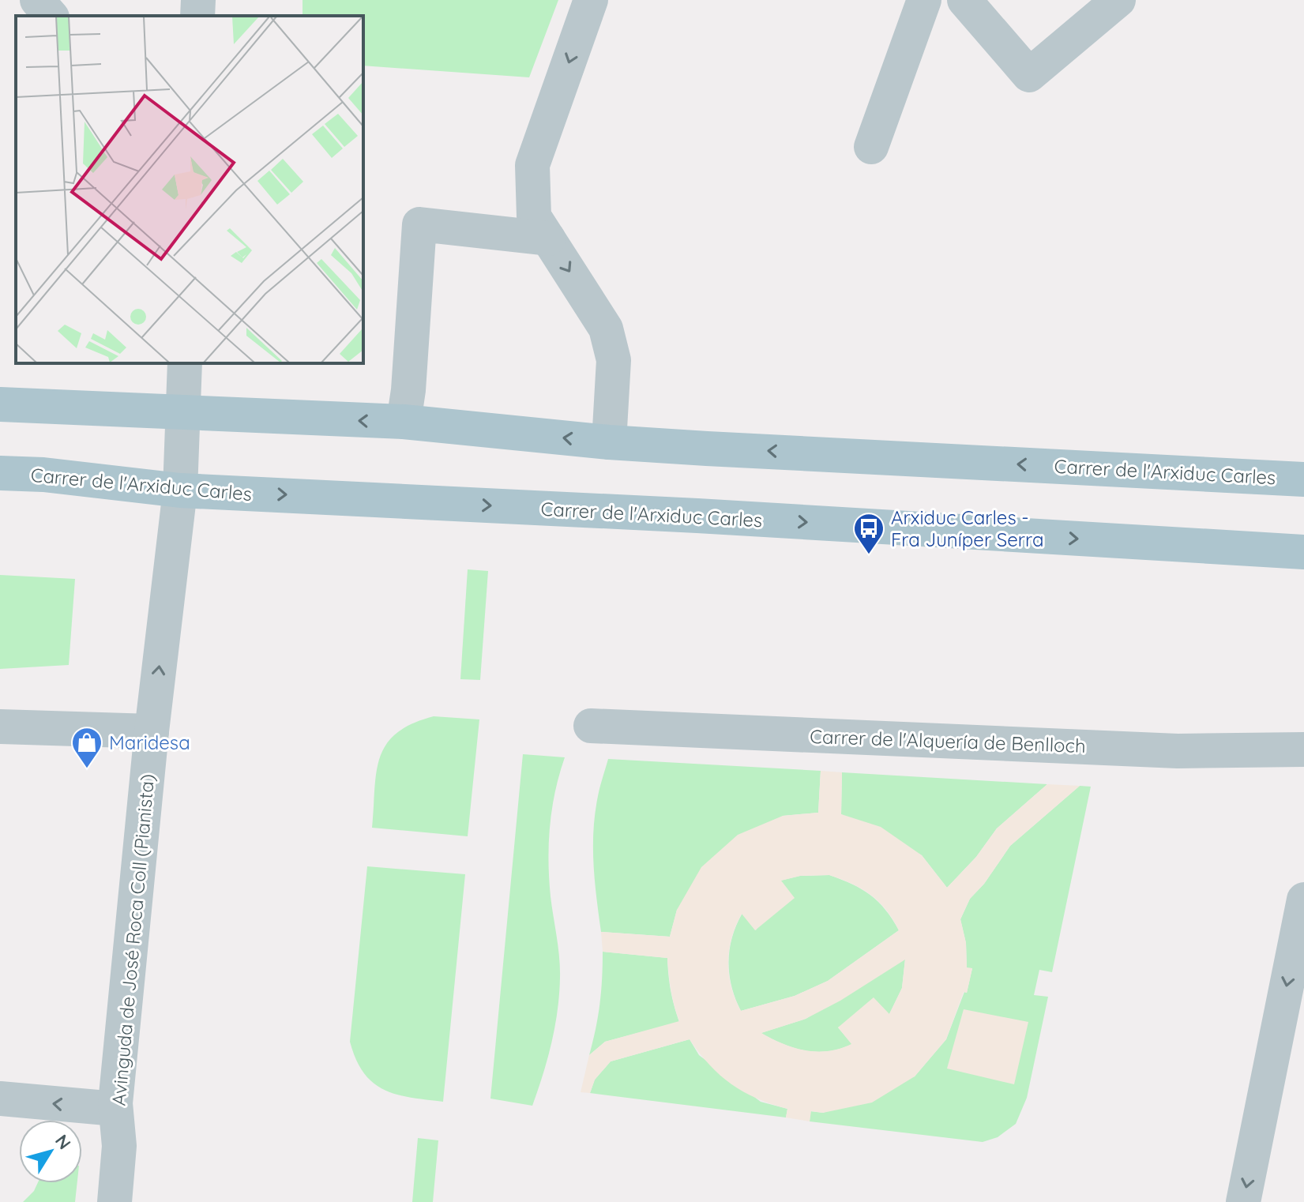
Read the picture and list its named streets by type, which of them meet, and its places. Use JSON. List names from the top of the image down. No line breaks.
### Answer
{"streets":{"main road":["Carrer de l'Arxiduc Carles"],"street":["Carrer de l'Alquería de Benlloch","Avinguda de José Roca Coll (Pianista)"]},"crossings":[["Carrer de l'Arxiduc Carles","Avinguda de José Roca Coll (Pianista)"]],"places":{"bus stop":["Arxiduc Carles - Fra Juníper Serra"],"shop":["Maridesa"]},"north":"top right"}
